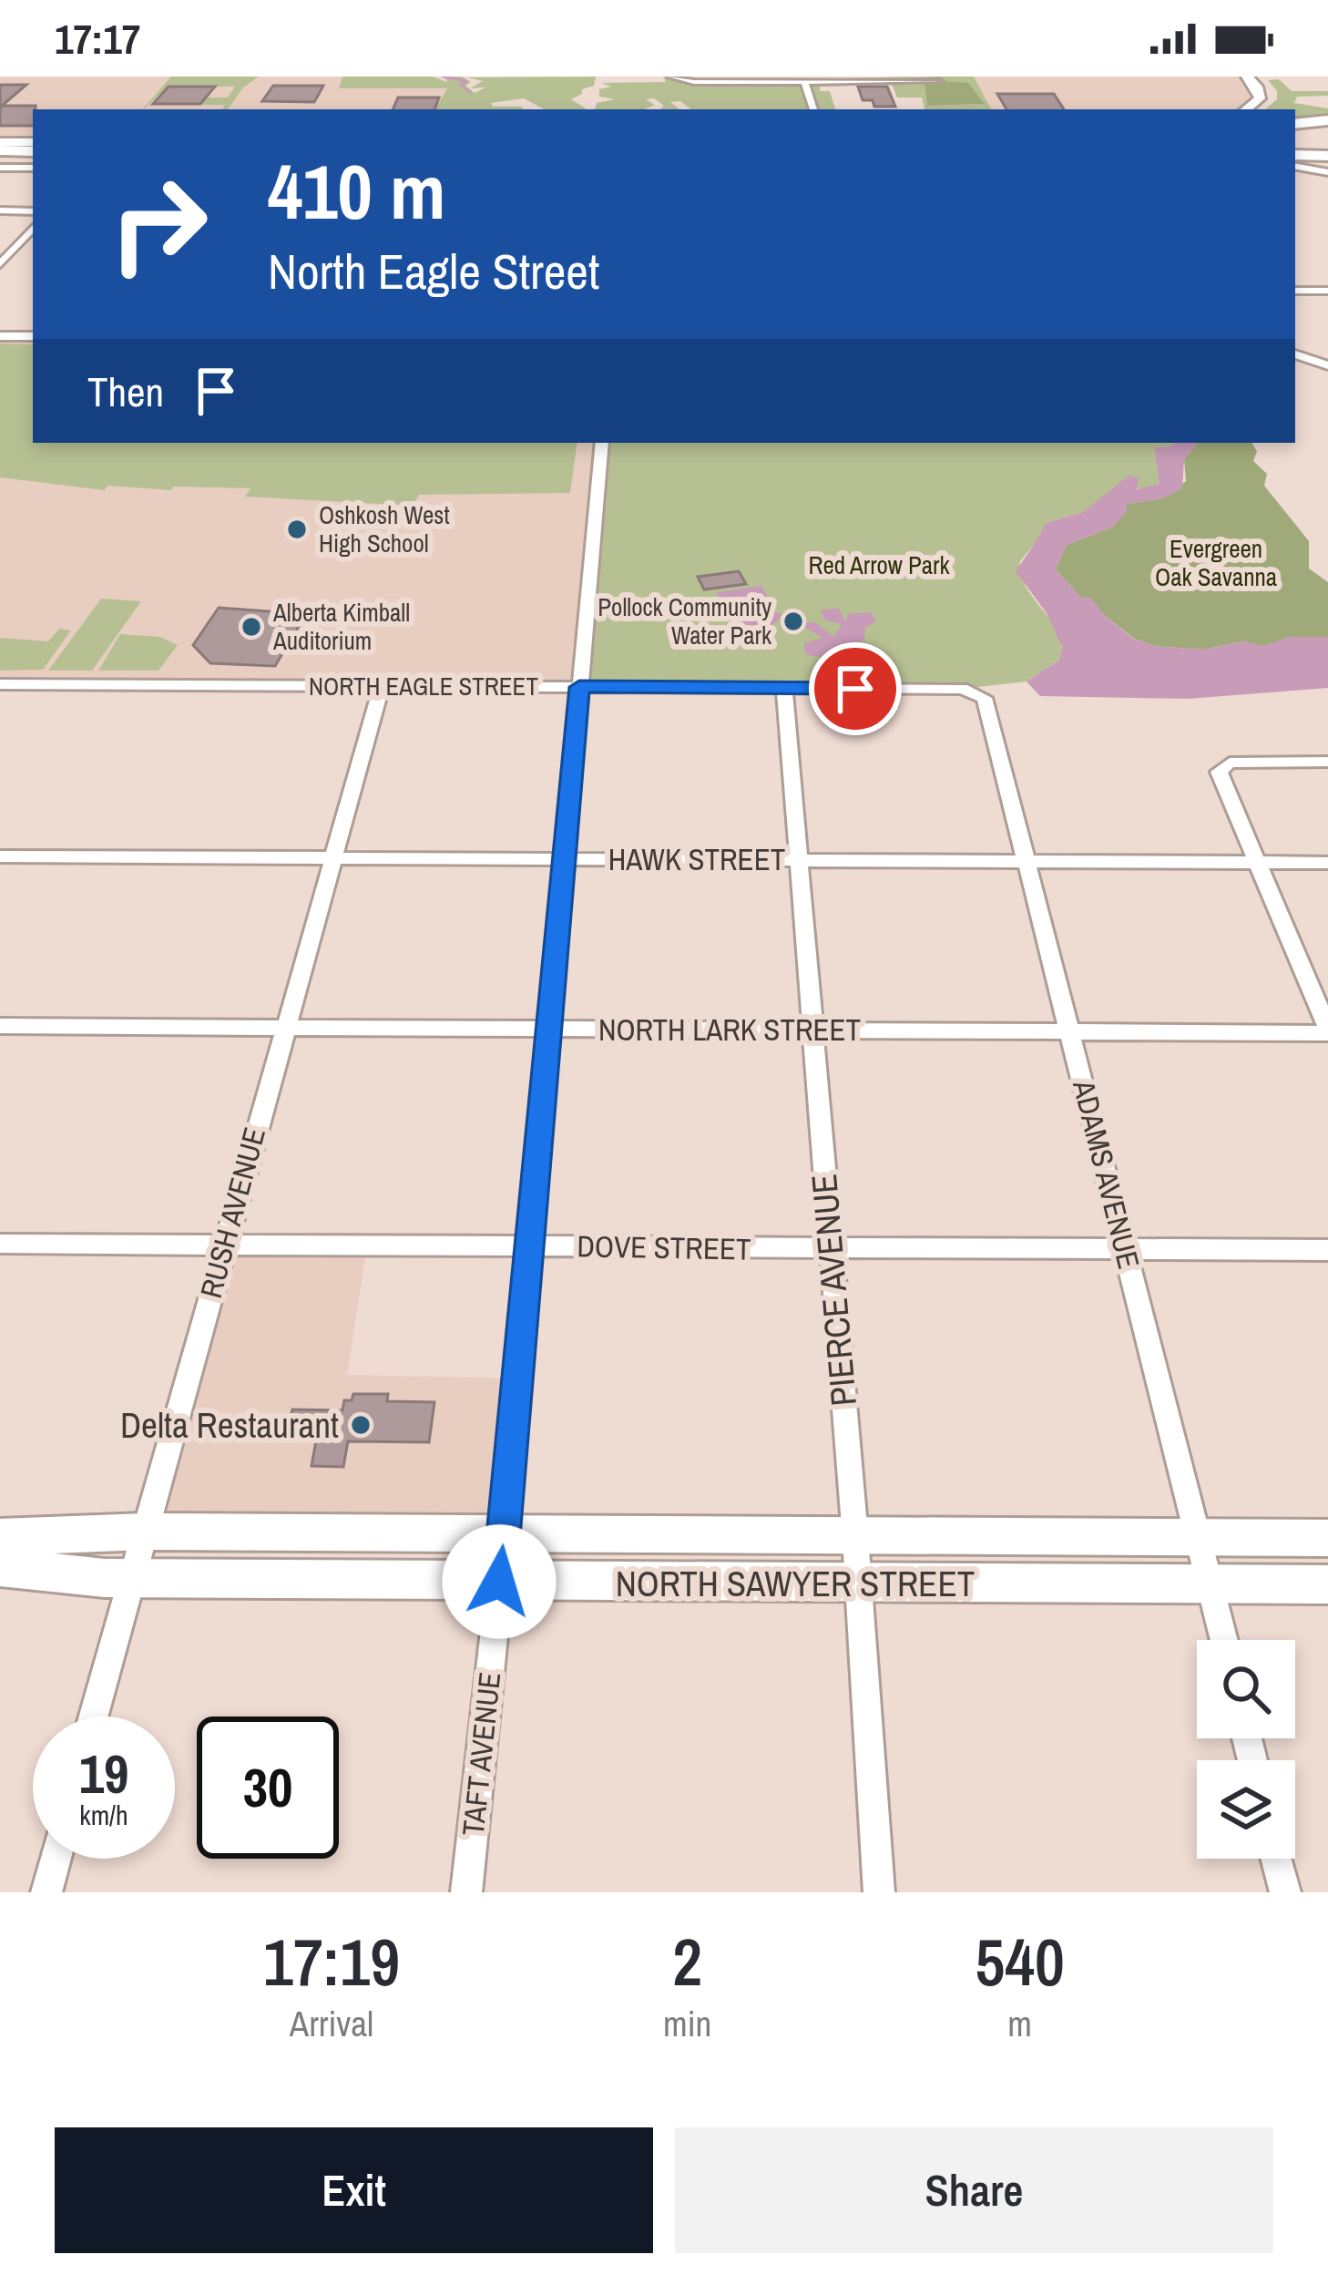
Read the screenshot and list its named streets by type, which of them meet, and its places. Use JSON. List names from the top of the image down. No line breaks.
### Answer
{"streets":{"street":["NORTH EAGLE STREET","HAWK STREET","NORTH LARK STREET","ADAMS AVENUE","RUSH AVENUE","DOVE STREET","PIERCE AVENUE","NORTH SAWYER STREET","TAFT AVENUE"]},"crossings":[["NORTH EAGLE STREET","ADAMS AVENUE"],["NORTH EAGLE STREET","RUSH AVENUE"],["NORTH EAGLE STREET","PIERCE AVENUE"],["NORTH EAGLE STREET","TAFT AVENUE"],["HAWK STREET","ADAMS AVENUE"],["HAWK STREET","RUSH AVENUE"],["HAWK STREET","PIERCE AVENUE"],["HAWK STREET","TAFT AVENUE"],["NORTH LARK STREET","ADAMS AVENUE"],["NORTH LARK STREET","RUSH AVENUE"],["NORTH LARK STREET","PIERCE AVENUE"],["NORTH LARK STREET","TAFT AVENUE"],["ADAMS AVENUE","DOVE STREET"],["ADAMS AVENUE","NORTH SAWYER STREET"],["RUSH AVENUE","DOVE STREET"],["RUSH AVENUE","NORTH SAWYER STREET"],["DOVE STREET","PIERCE AVENUE"],["DOVE STREET","TAFT AVENUE"],["PIERCE AVENUE","NORTH SAWYER STREET"],["NORTH SAWYER STREET","TAFT AVENUE"]],"parks":["Evergreen Oak Savanna","Red Arrow Park"],"places":["Oshkosh West High School","Pollock Community Water Park","Alberta Kimball Auditorium","Delta Restaurant"],"page":{"status":"17:17","turn":["410 m","North Eagle Street"],"then":"Then","speed":"19 km/h","limit":"30","eta":["17:19","Arrival","2","min","540","m"],"buttons":["Exit","Share"]}}
